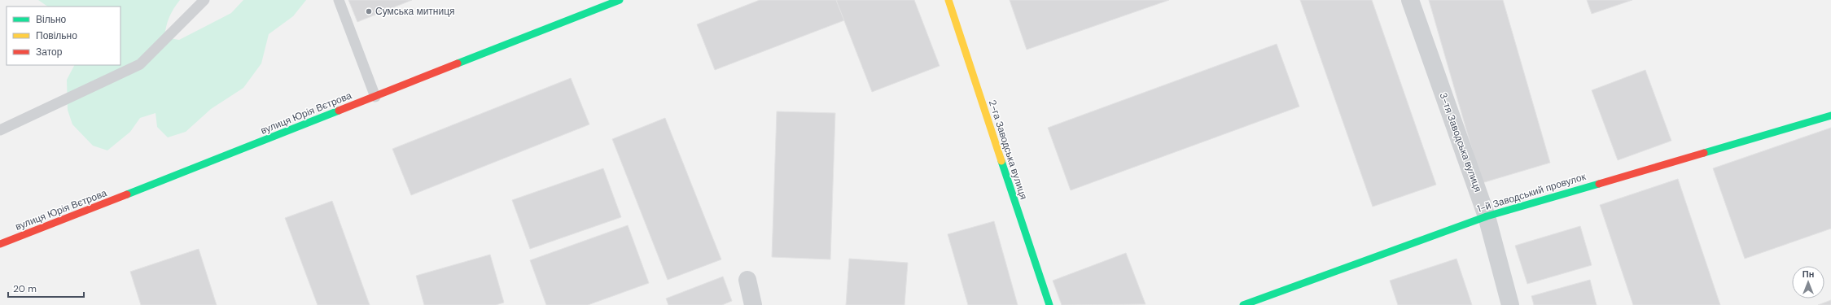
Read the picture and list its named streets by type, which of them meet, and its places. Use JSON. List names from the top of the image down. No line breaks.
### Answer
{"streets":{"street":["вулиця Юрія Вєтрова","3-тя Заводська вулиця","2-га Заводська вулиця","1-й Заводський провулок"]},"crossings":[["3-тя Заводська вулиця","1-й Заводський провулок"]],"places":["Сумська митниця"],"legend":["Вільно","Повільно","Затор"],"scale_bar":"20 m","north":"top"}
